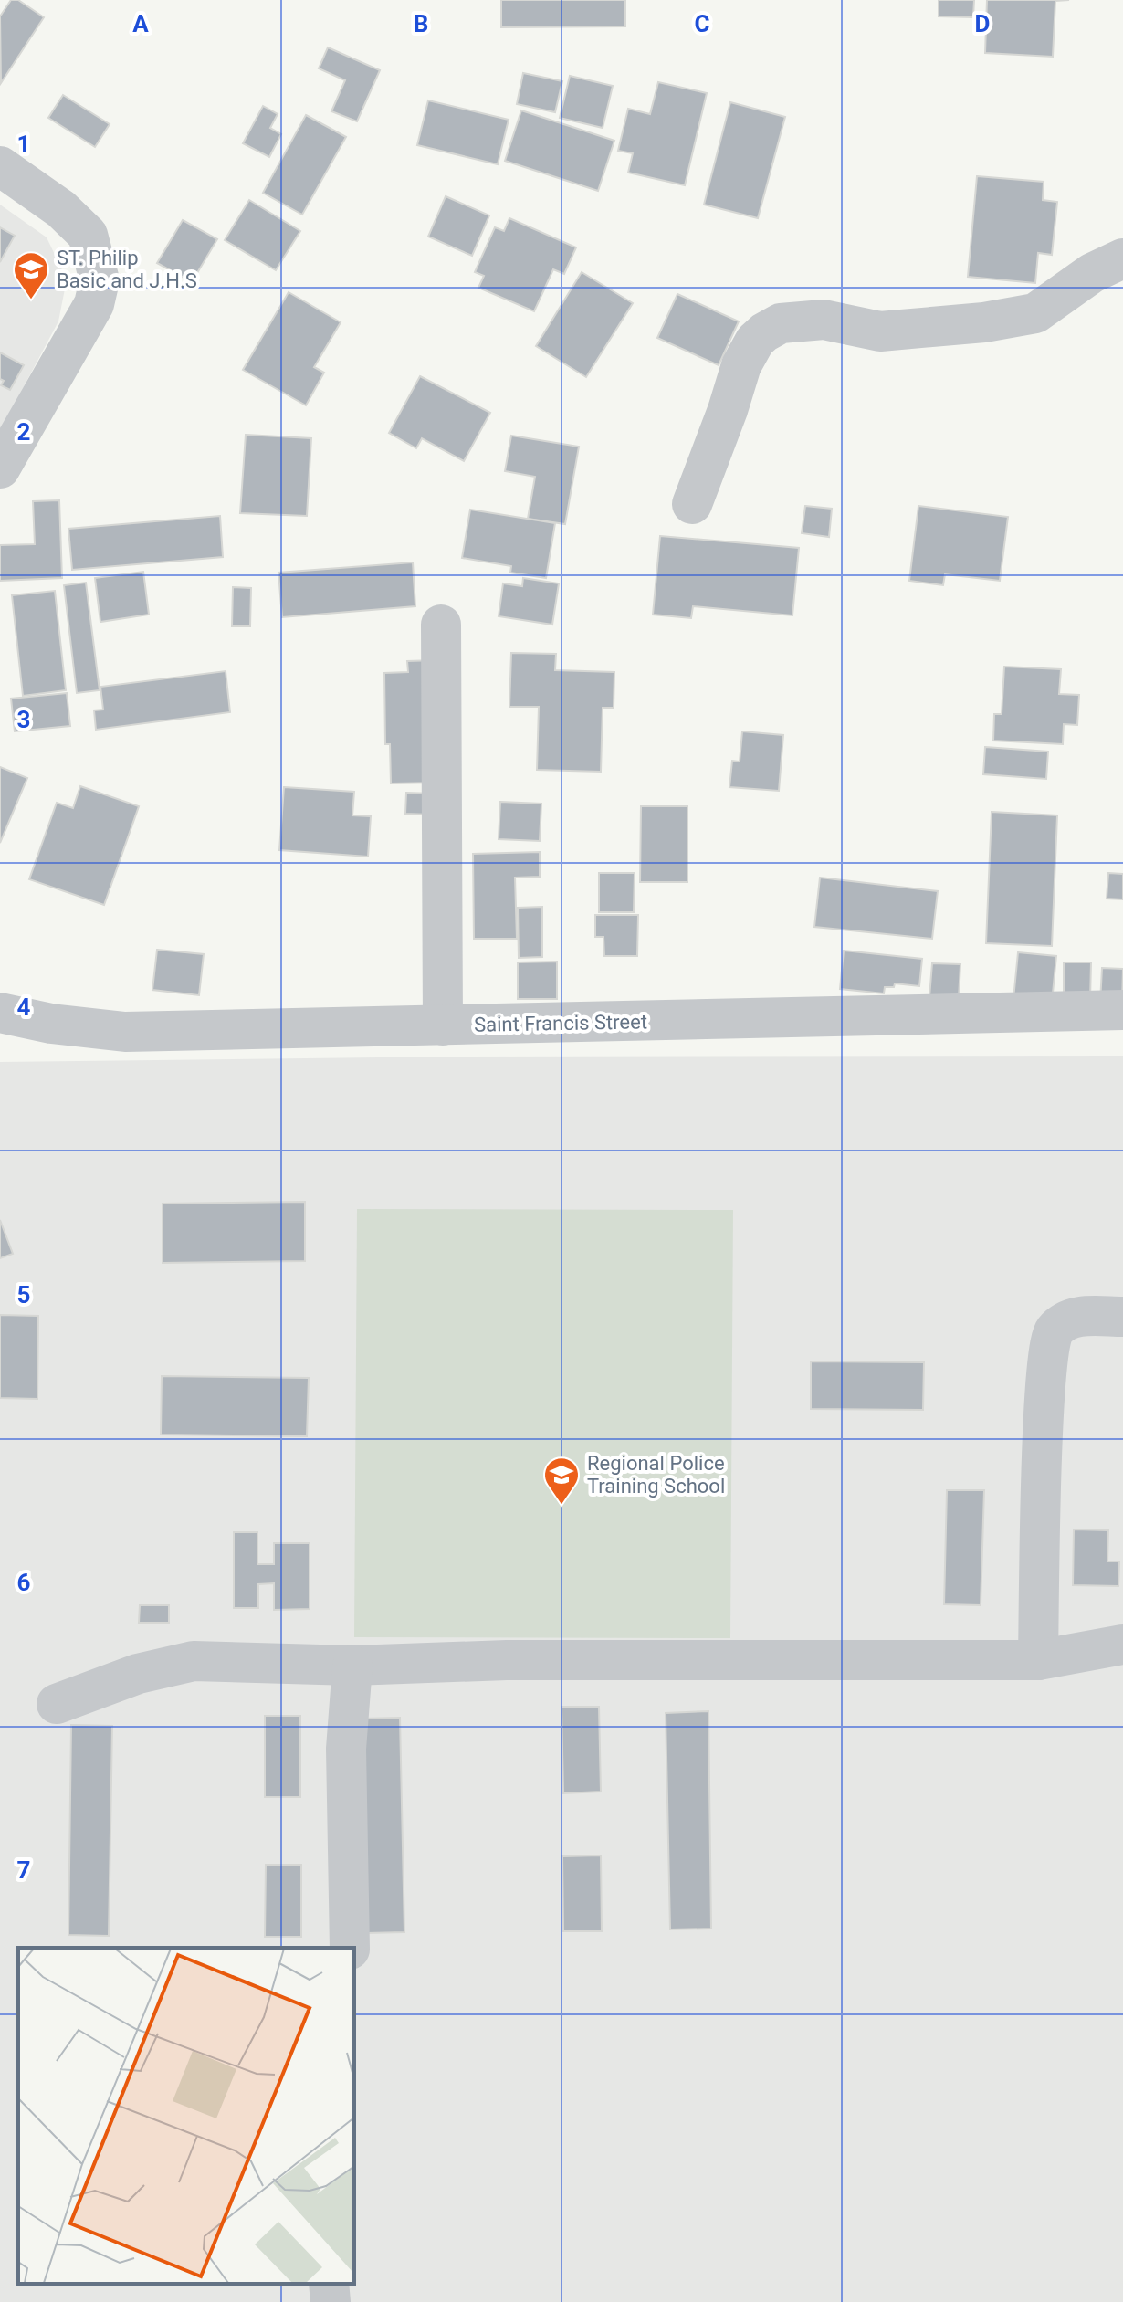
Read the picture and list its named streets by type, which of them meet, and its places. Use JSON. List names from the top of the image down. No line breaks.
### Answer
{"streets":{"street":["Saint Francis Street"]},"places":{"school or university":["ST. Philip Basic and J.H.S","Regional Police Training School"]},"grid":{"columns":["A","B","C","D"],"rows":["1","2","3","4","5","6","7"]}}
